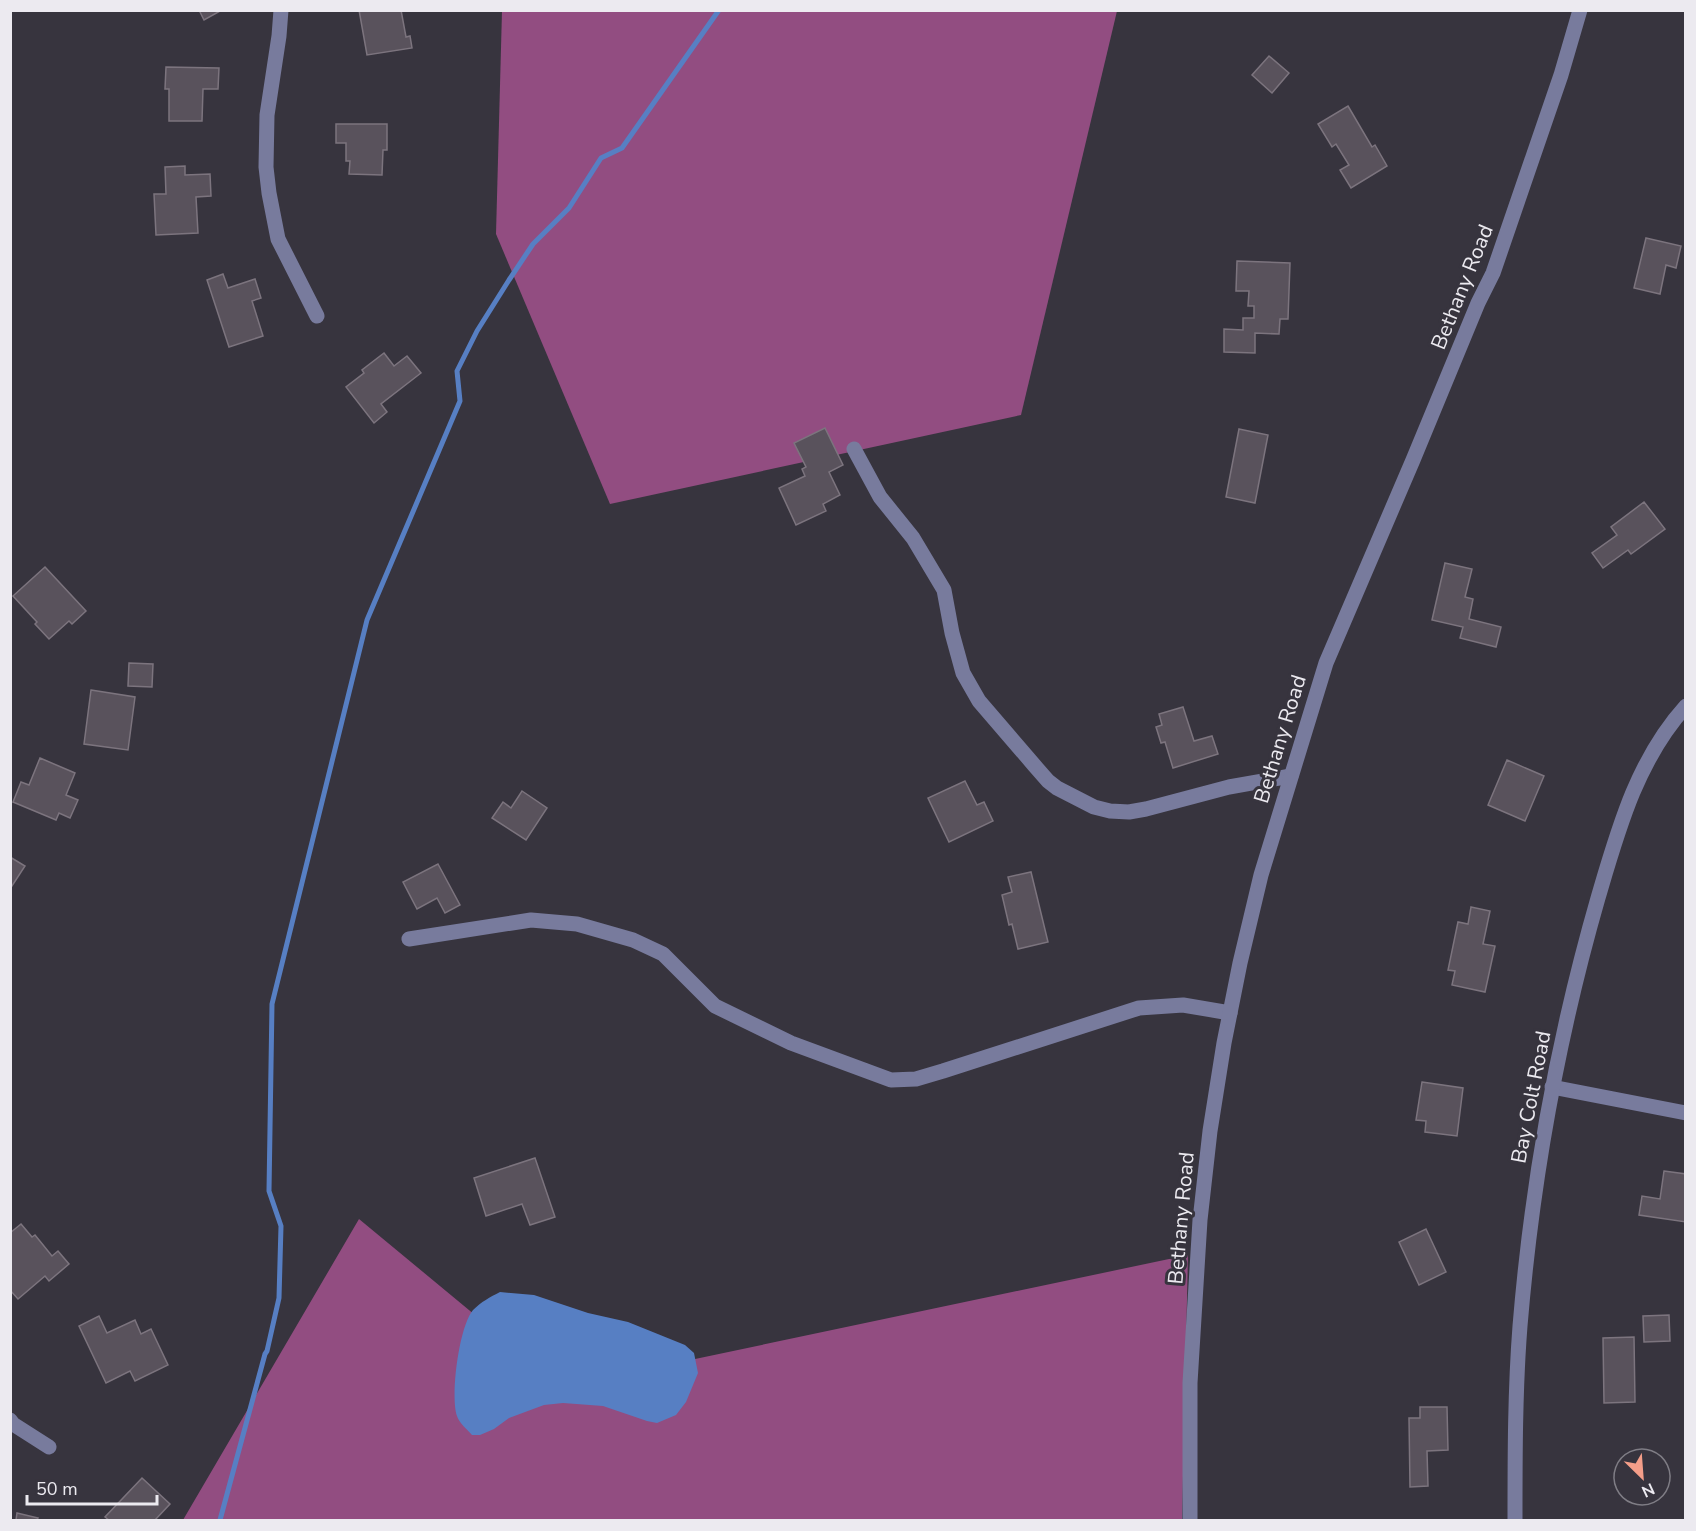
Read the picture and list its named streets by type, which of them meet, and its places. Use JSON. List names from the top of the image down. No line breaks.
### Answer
{"streets":{"street":["Bethany Road","Bay Colt Road"]},"scale_bar":"50 m","north":"bottom right"}
